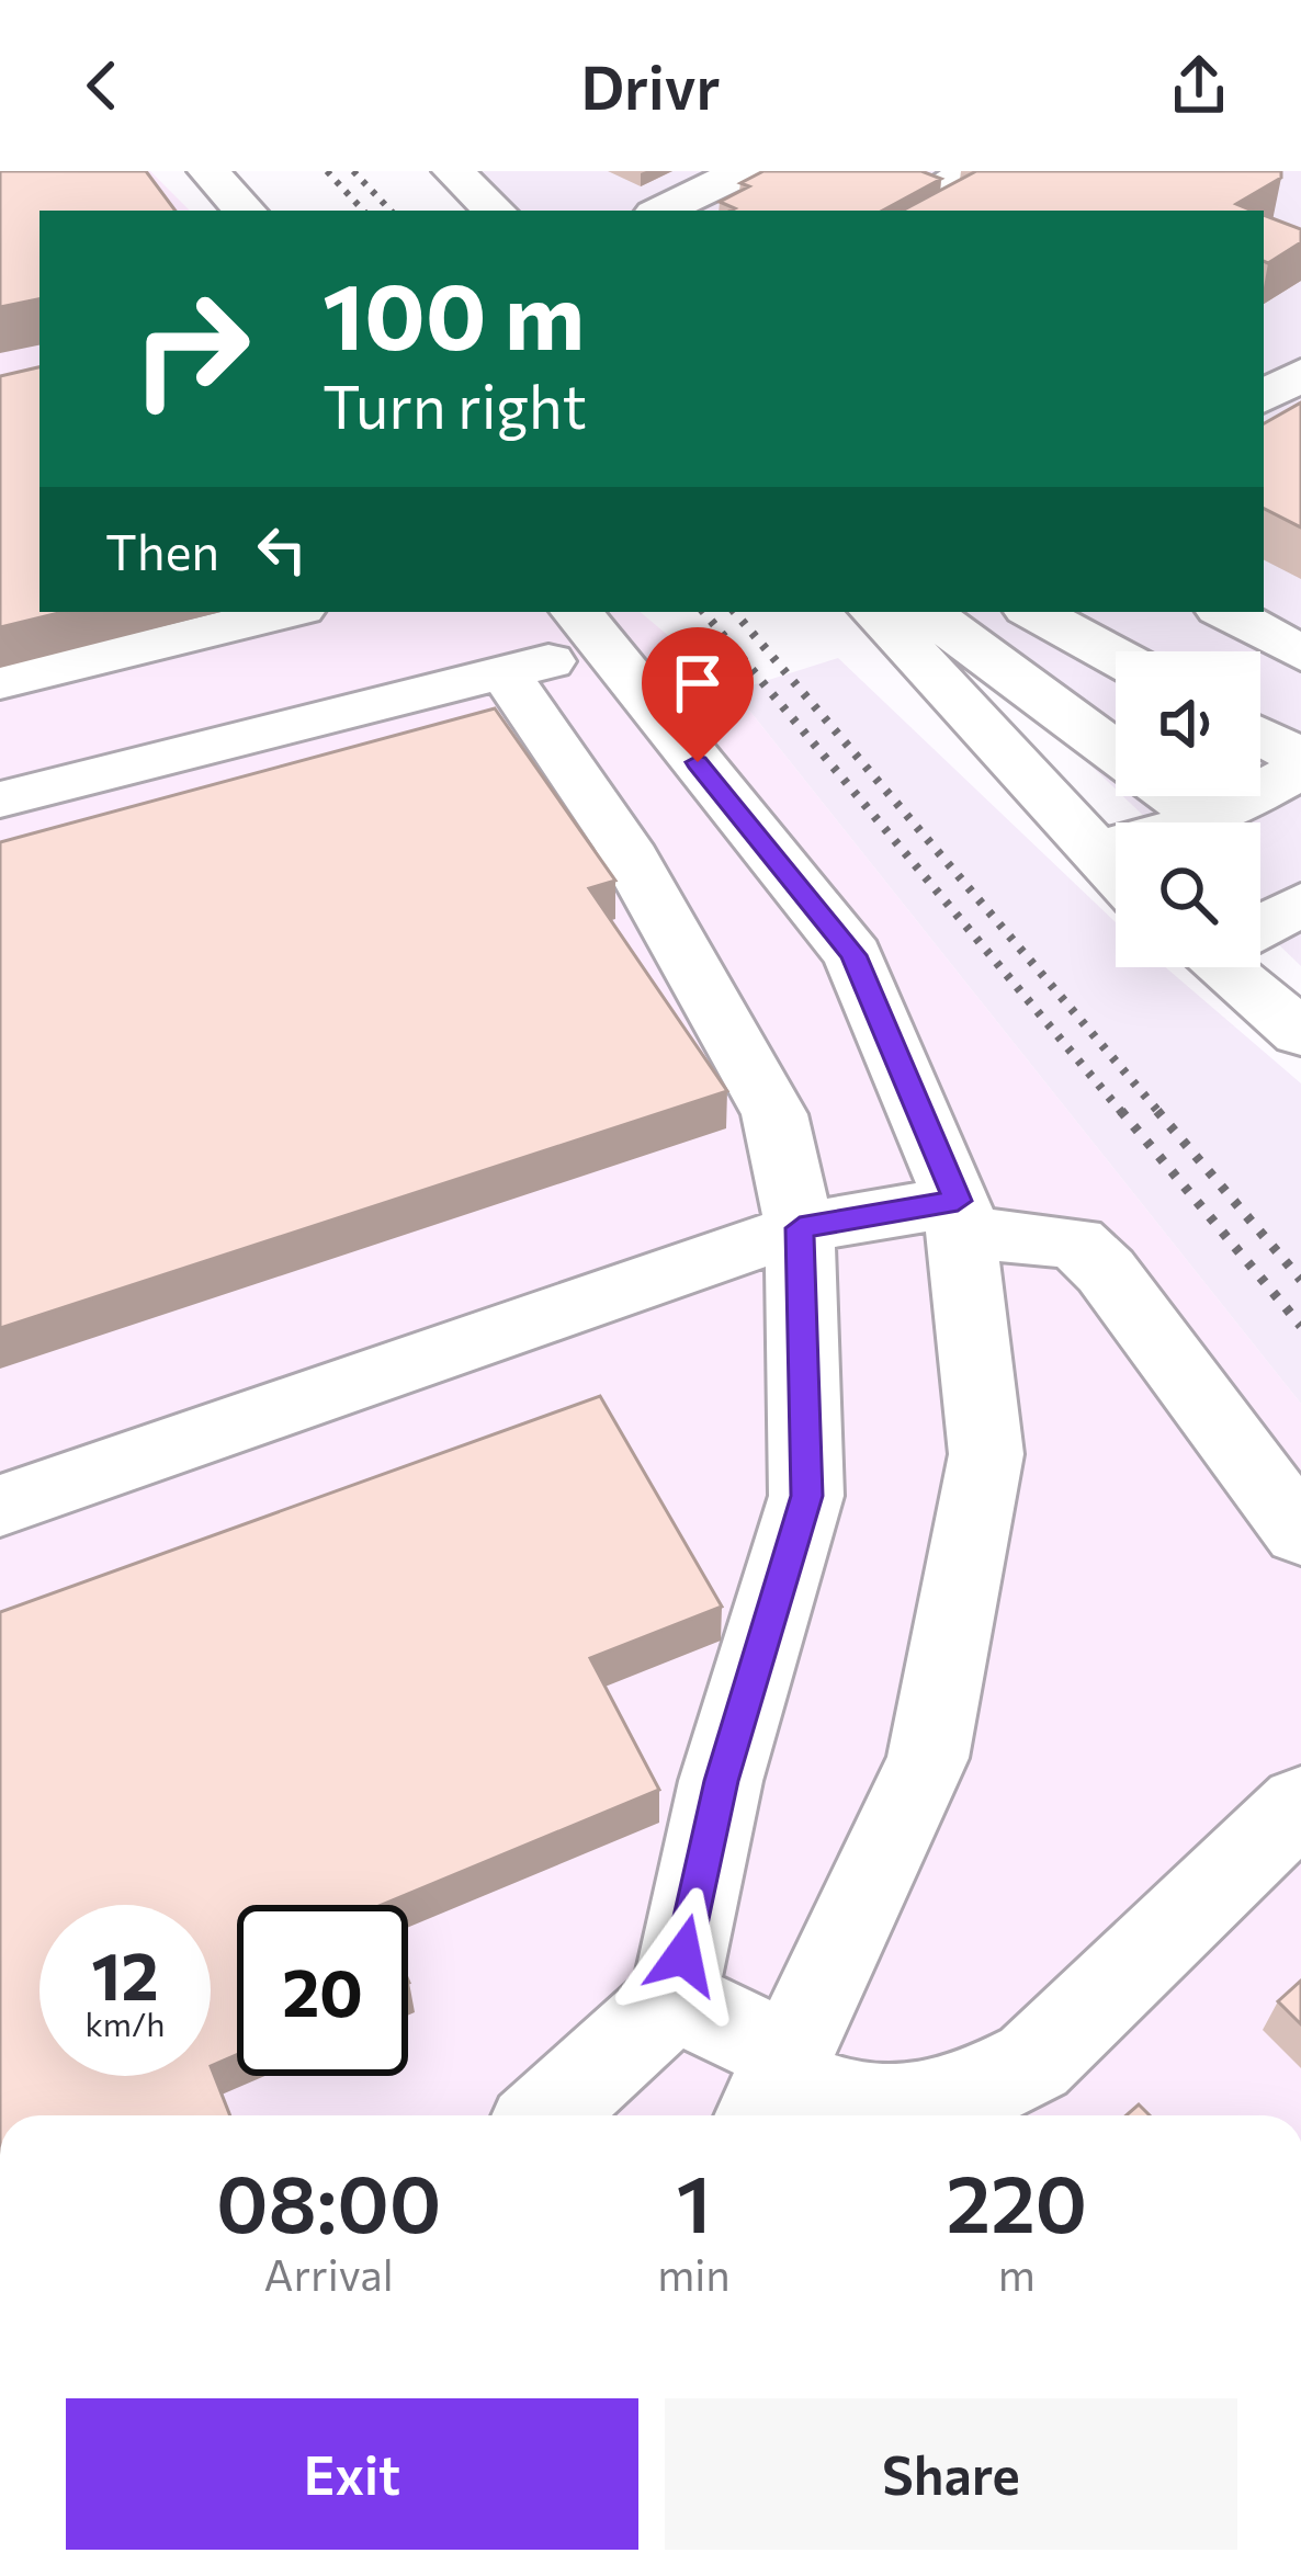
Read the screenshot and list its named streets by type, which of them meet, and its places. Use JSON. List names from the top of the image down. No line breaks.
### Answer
{"page":{"header":"Drivr","turn":["100 m","Turn right"],"then":"Then","speed":"12 km/h","limit":"20","eta":["08:00","Arrival","1","min","220","m"],"buttons":["Exit","Share"]}}
